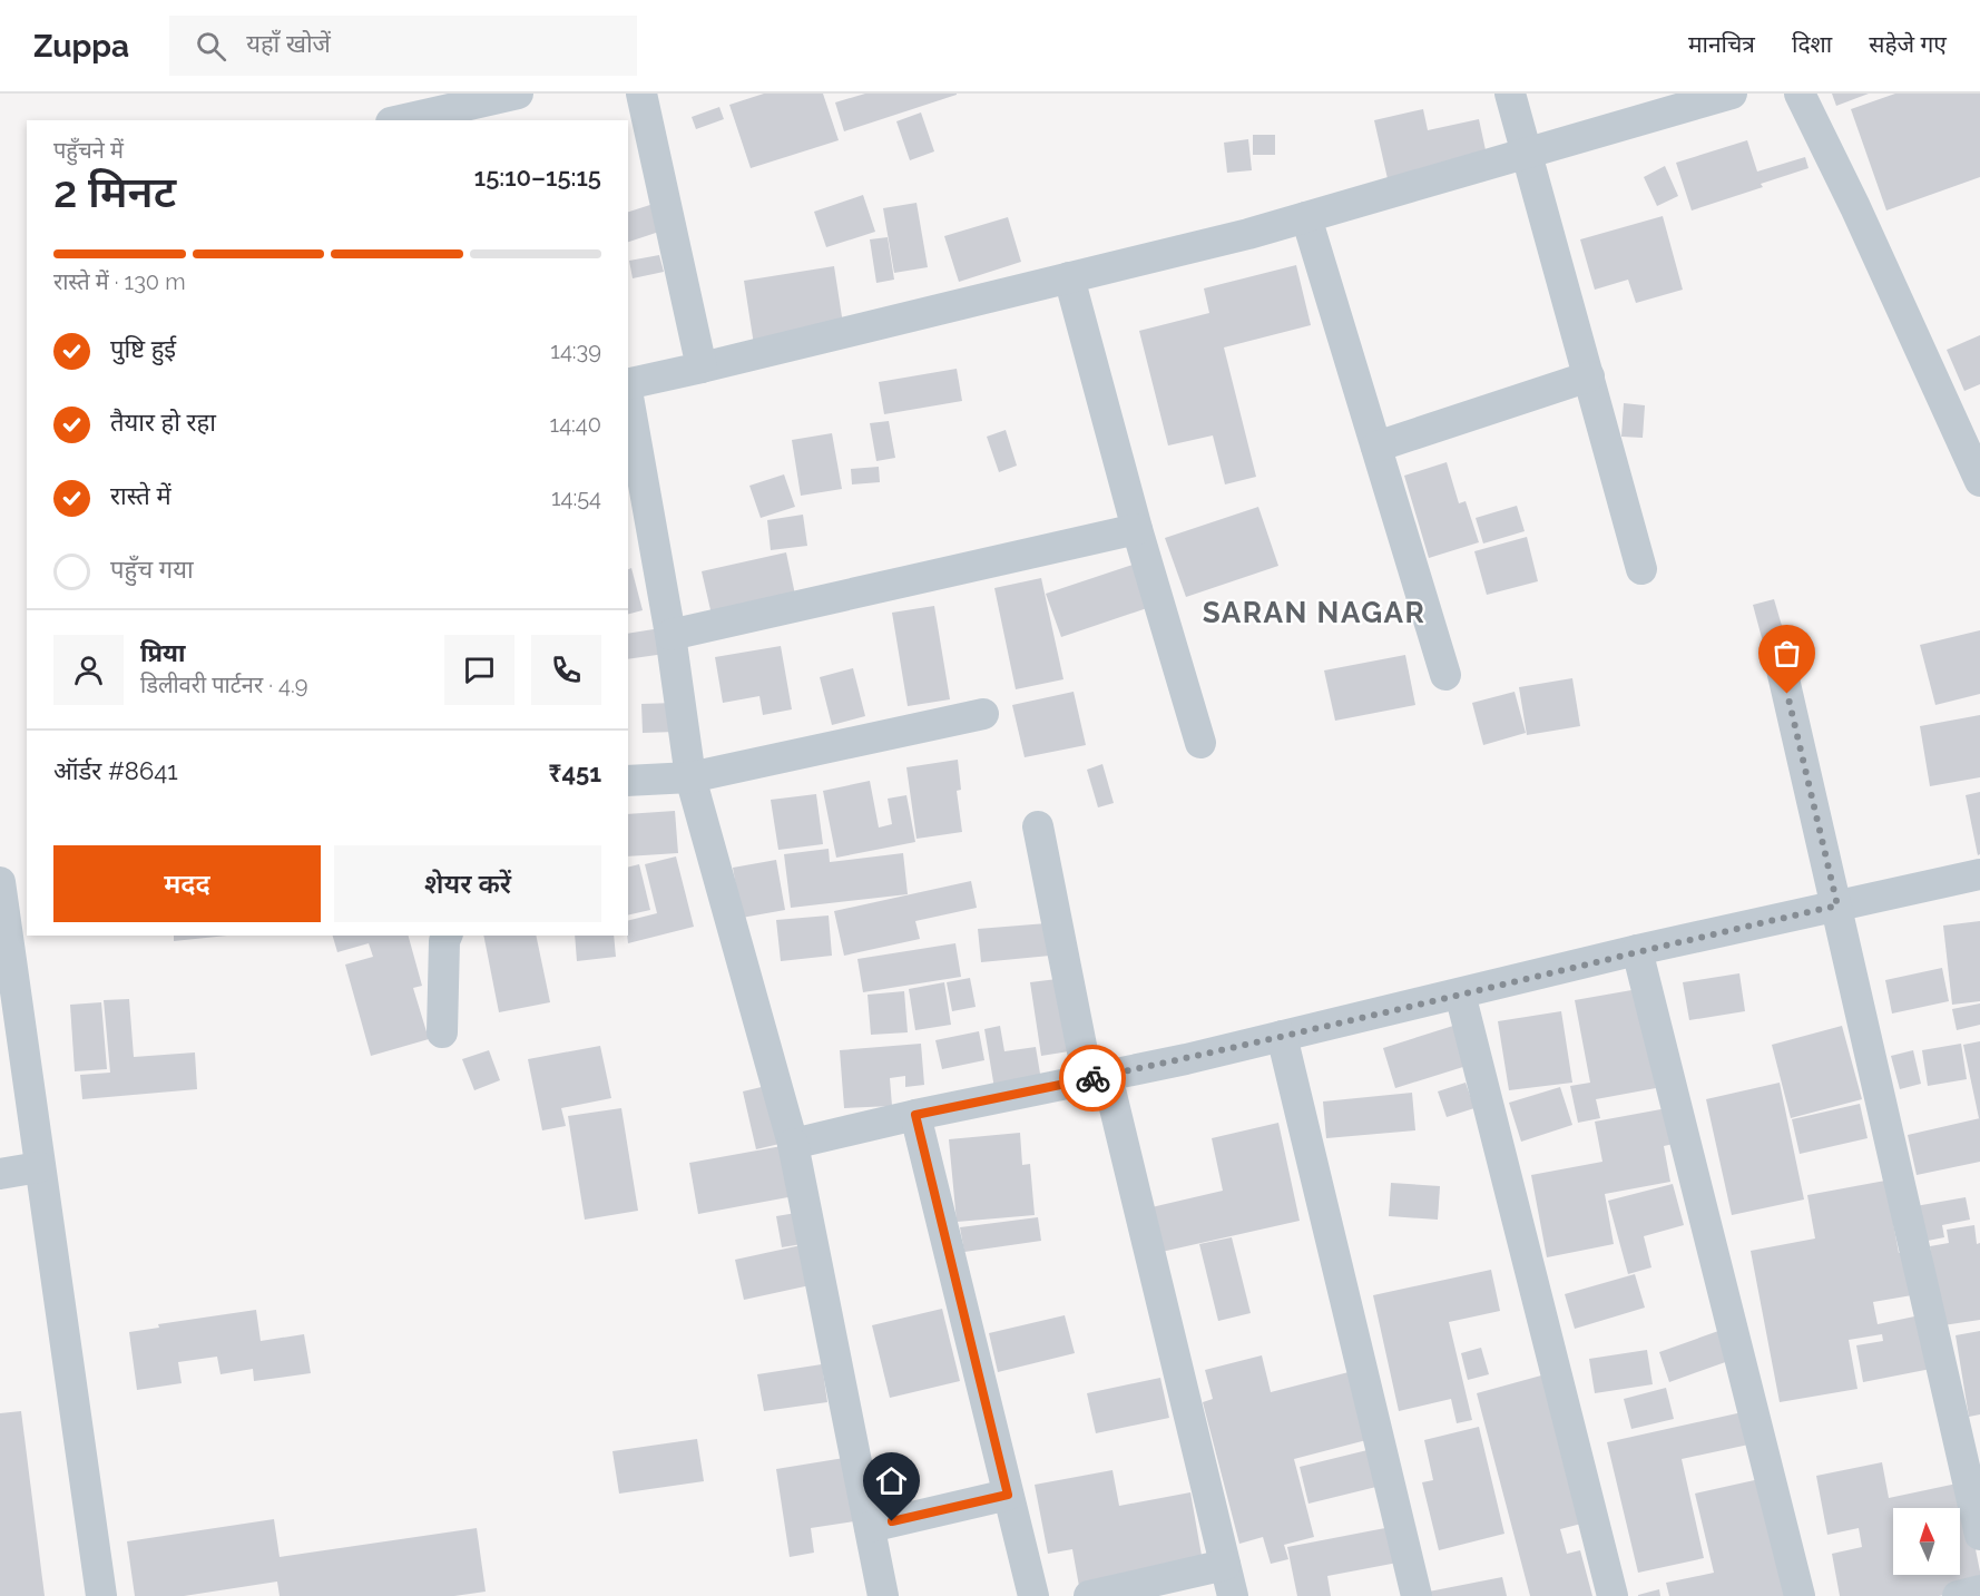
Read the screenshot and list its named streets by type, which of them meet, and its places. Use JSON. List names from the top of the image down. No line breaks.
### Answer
{"districts":["SARAN NAGAR"],"north":"top","page":{"header":"Zuppa","search":"यहाँ खोजें","nav":["मानचित्र","दिशा","सहेजे गए"],"heading":["2 मिनट","पहुँचने में","15:10–15:15"],"panel":["प्रिया","डिलीवरी पार्टनर · 4.9","ऑर्डर #8641","₹451"],"bar":"रास्ते में · 130 m","list":[["पुष्टि हुई","14:39"],["तैयार हो रहा","14:40"],["रास्ते में","14:54"],"पहुँच गया"],"buttons":["मदद","शेयर करें"]}}
